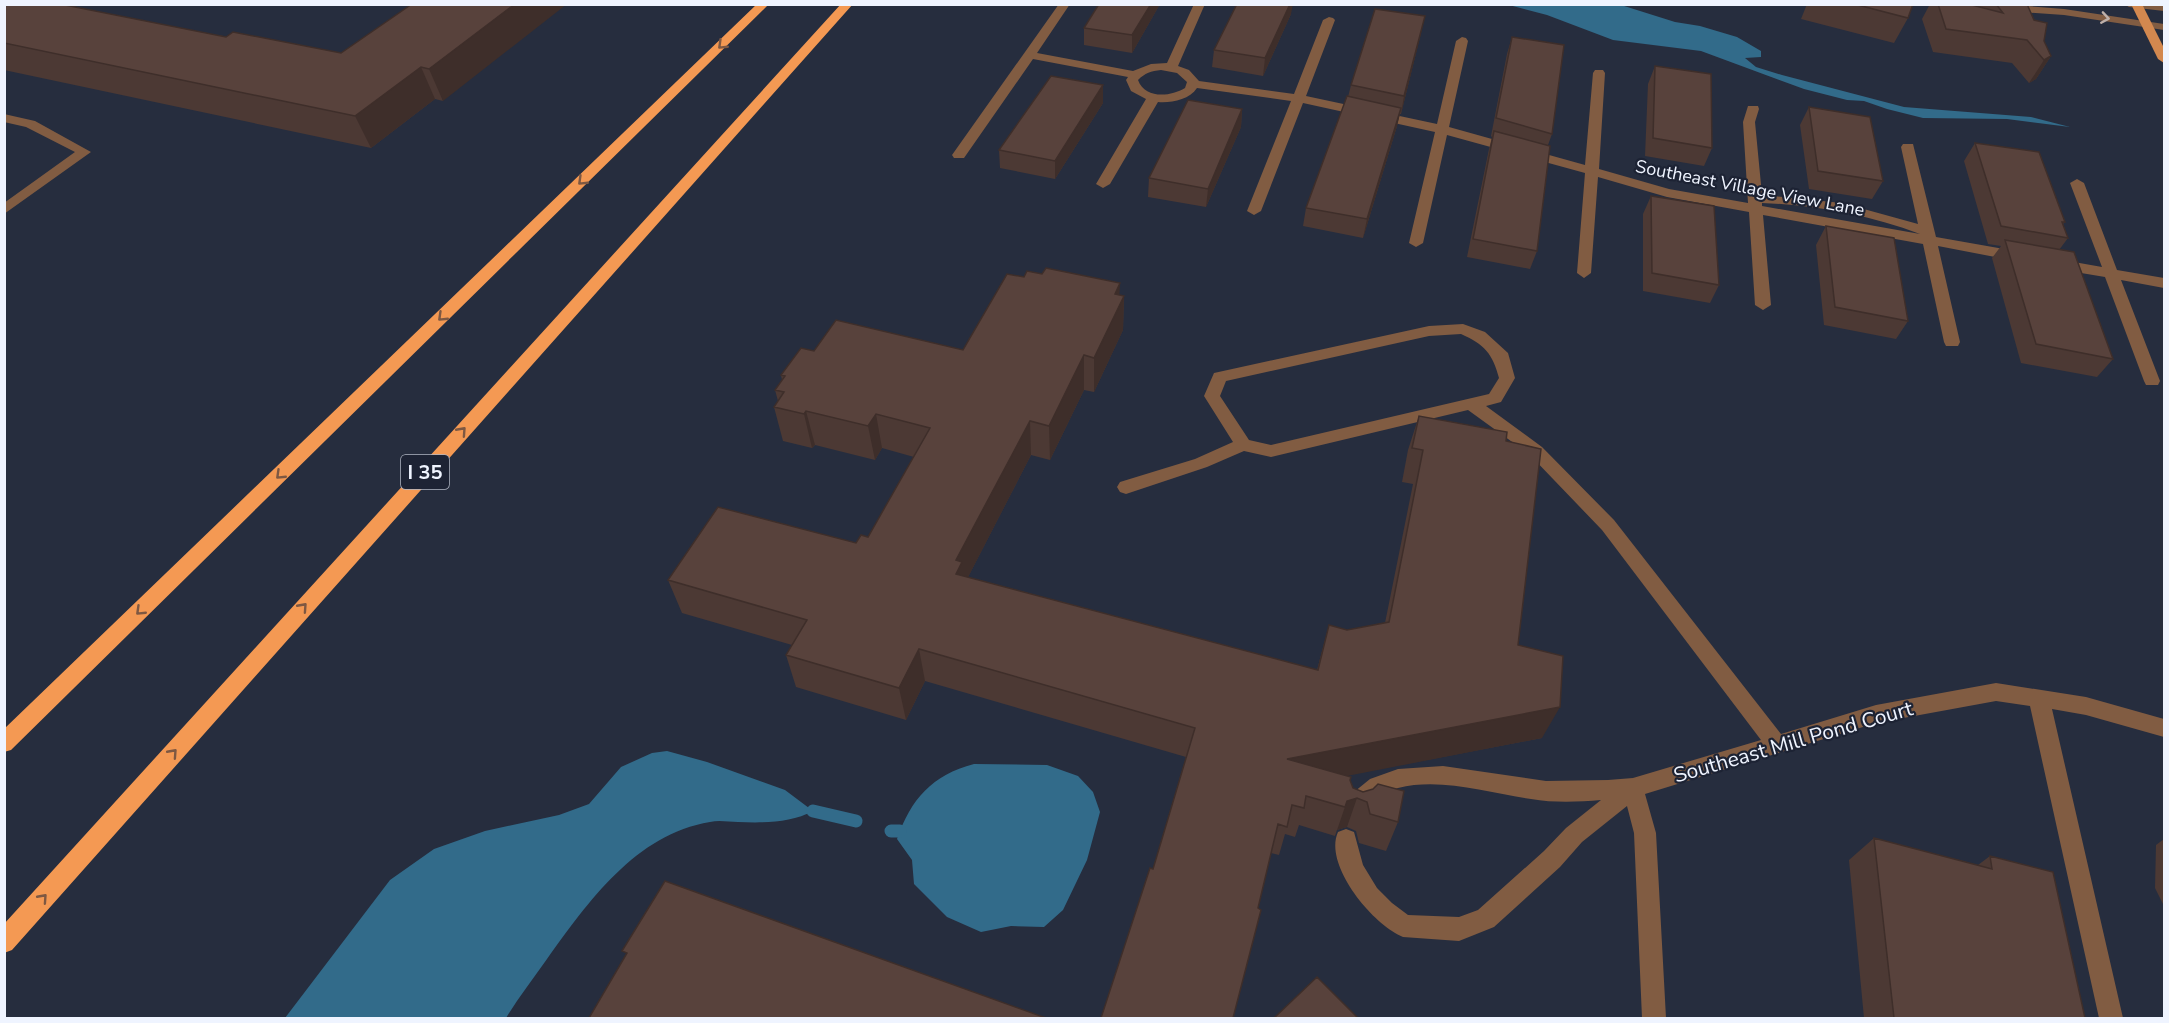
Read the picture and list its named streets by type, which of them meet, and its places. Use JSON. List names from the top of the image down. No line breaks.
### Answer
{"streets":{"highway":["I 35"],"street":["Southeast Village View Lane","Southeast Mill Pond Court"]}}
